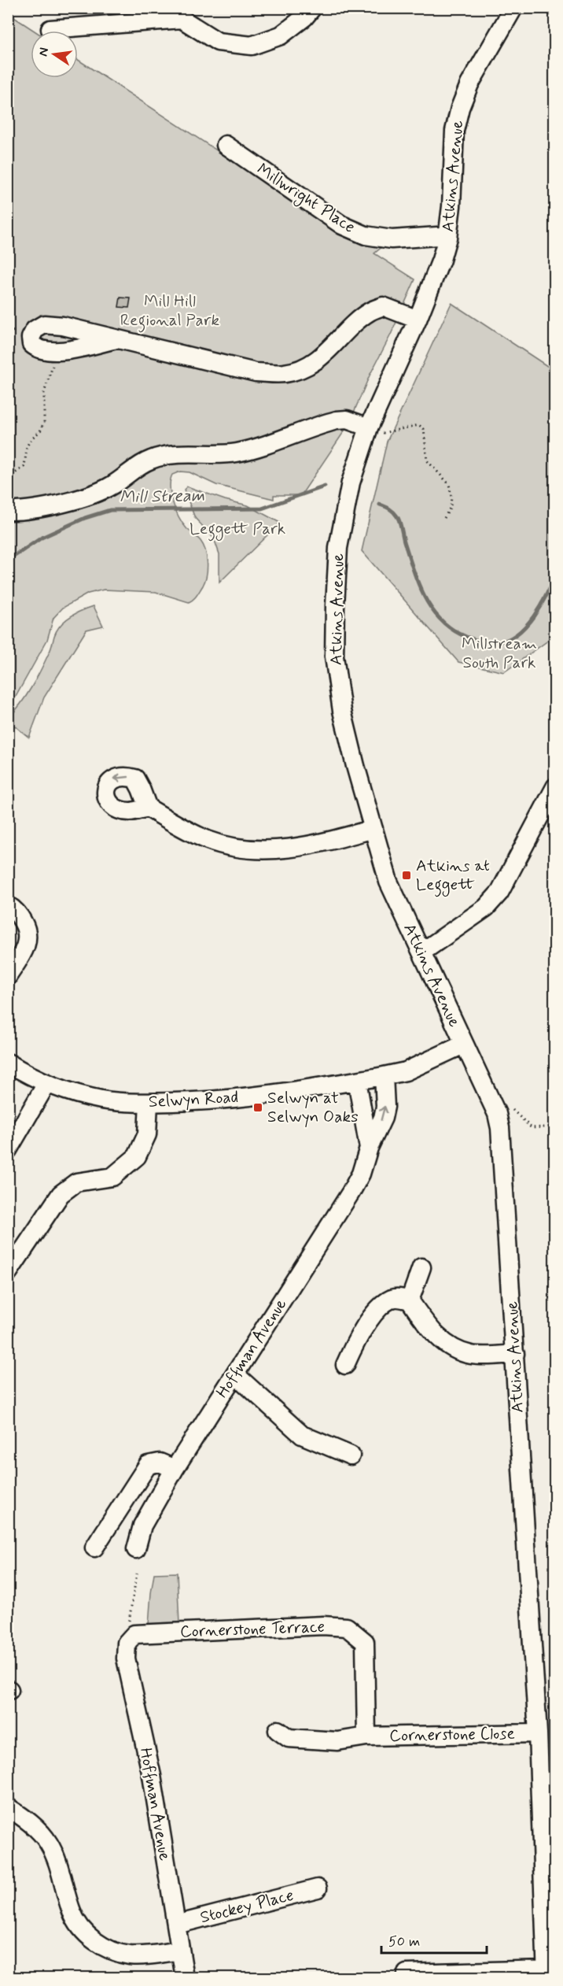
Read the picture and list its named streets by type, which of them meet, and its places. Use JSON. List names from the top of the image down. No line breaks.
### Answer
{"streets":{"street":["Atkins Avenue","Millwright Place","Selwyn Road","Hoffman Avenue","Cornerstone Terrace","Cornerstone Close","Stockey Place"]},"crossings":[["Atkins Avenue","Millwright Place"],["Atkins Avenue","Selwyn Road"],["Atkins Avenue","Cornerstone Close"],["Selwyn Road","Hoffman Avenue"],["Hoffman Avenue","Cornerstone Terrace"],["Hoffman Avenue","Stockey Place"],["Cornerstone Terrace","Cornerstone Close"]],"water":["Mill Stream"],"parks":["Mill Hill Regional Park","Leggett Park","Millstream South Park"],"places":{"transit":["Atkins at Leggett","Selwyn at Selwyn Oaks"]},"scale_bar":"50 m","north":"left"}
